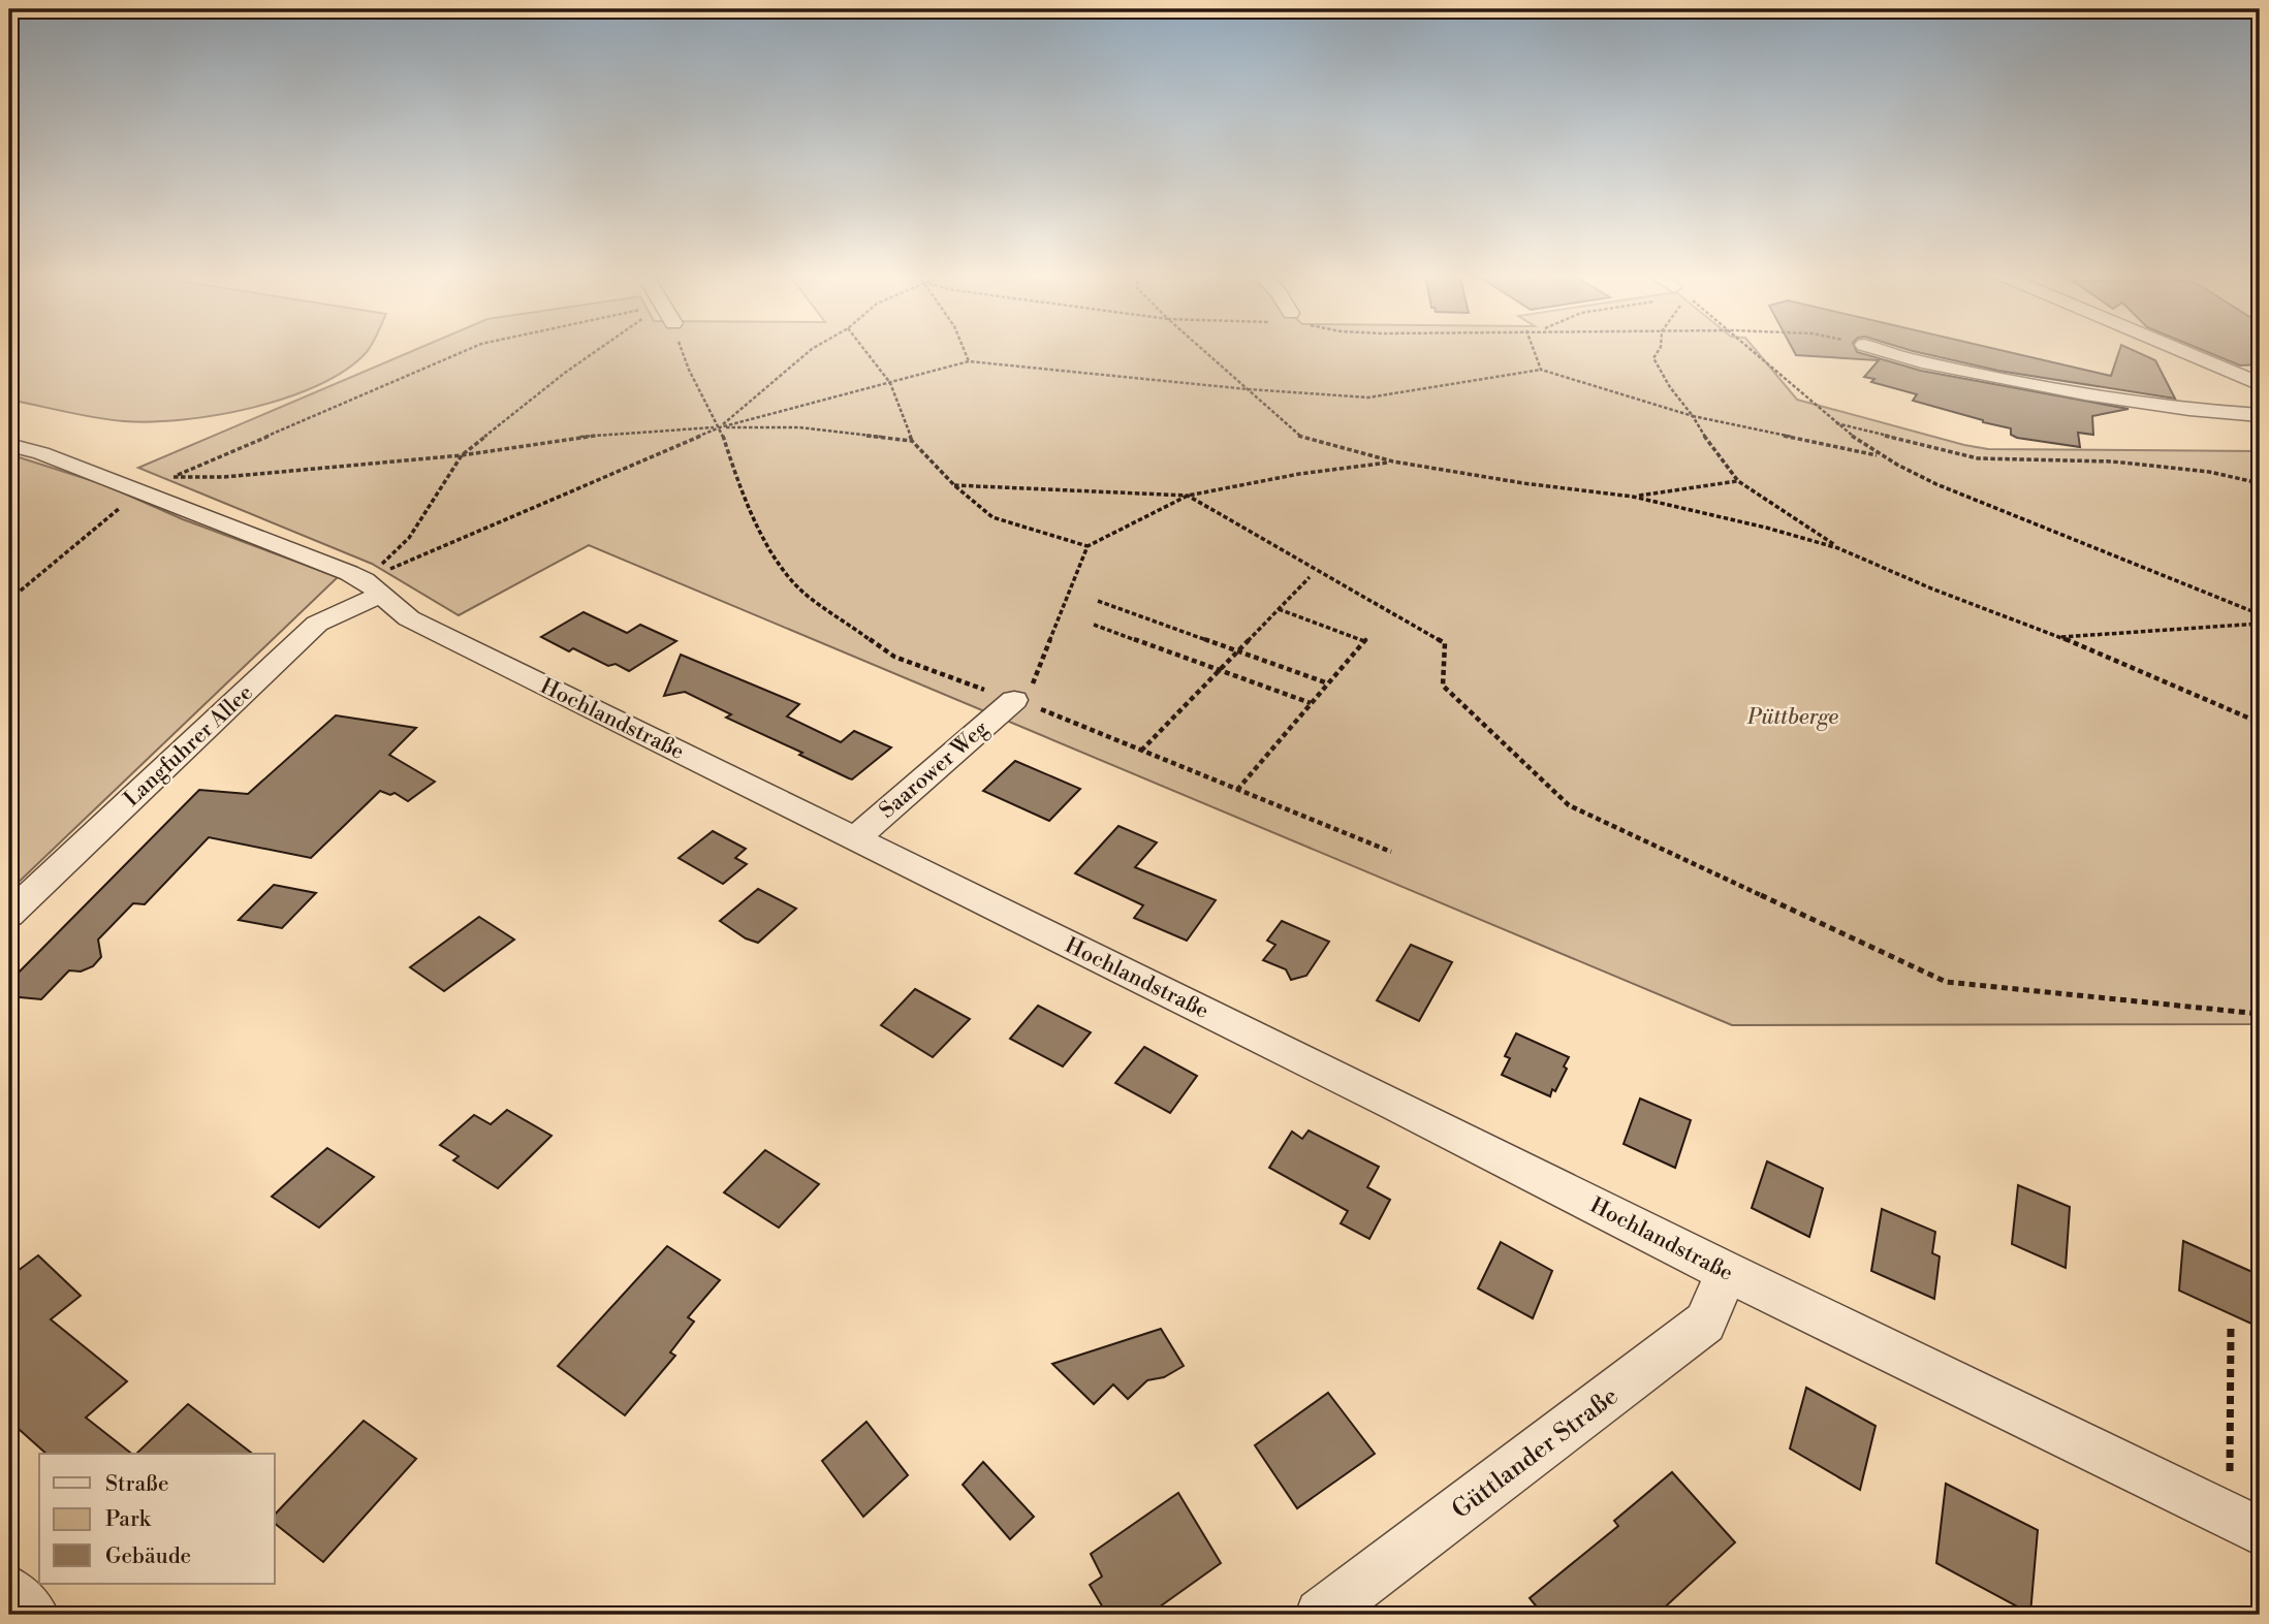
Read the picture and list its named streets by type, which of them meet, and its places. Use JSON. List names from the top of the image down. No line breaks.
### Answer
{"streets":{"street":["Hochlandstraße","Langfuhrer Allee","Saarower Weg","Güttlander Straße"]},"crossings":[["Hochlandstraße","Langfuhrer Allee"],["Hochlandstraße","Saarower Weg"],["Hochlandstraße","Güttlander Straße"]],"parks":["Püttberge"],"legend":["Straße","Park","Gebäude"]}
